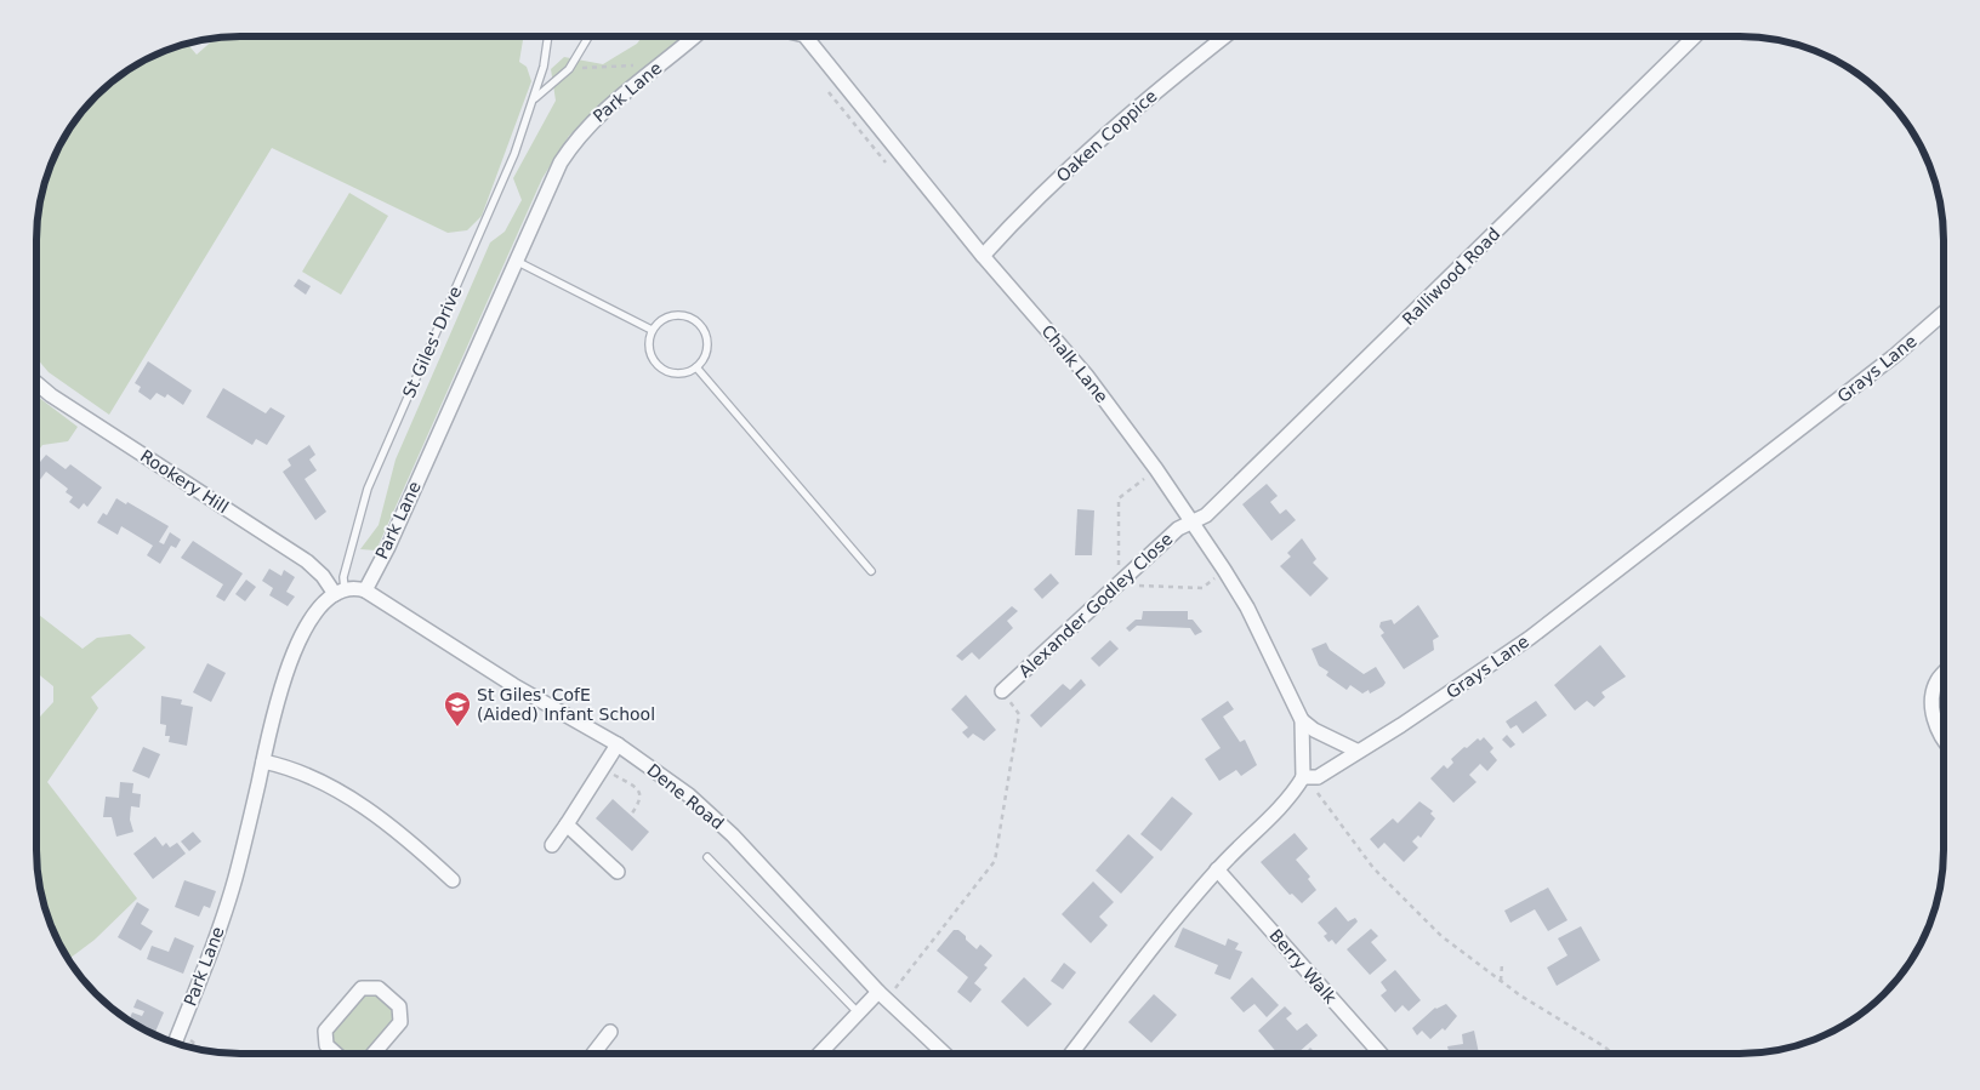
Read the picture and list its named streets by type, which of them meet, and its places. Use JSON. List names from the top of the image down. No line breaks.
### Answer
{"streets":{"street":["Park Lane","Oaken Coppice","Ralliwood Road","Chalk Lane","Grays Lane","Rookery Hill","Alexander Godley Close","Dene Road","Berry Walk"],"lane":["St Giles' Drive"]},"crossings":[["Park Lane","St Giles' Drive"],["Park Lane","Rookery Hill"],["Park Lane","Dene Road"],["Oaken Coppice","Chalk Lane"],["Ralliwood Road","Chalk Lane"],["Ralliwood Road","Alexander Godley Close"],["St Giles' Drive","Rookery Hill"],["Chalk Lane","Grays Lane"],["Chalk Lane","Alexander Godley Close"]],"places":{"school or university":["St Giles' CofE (Aided) Infant School"]}}
